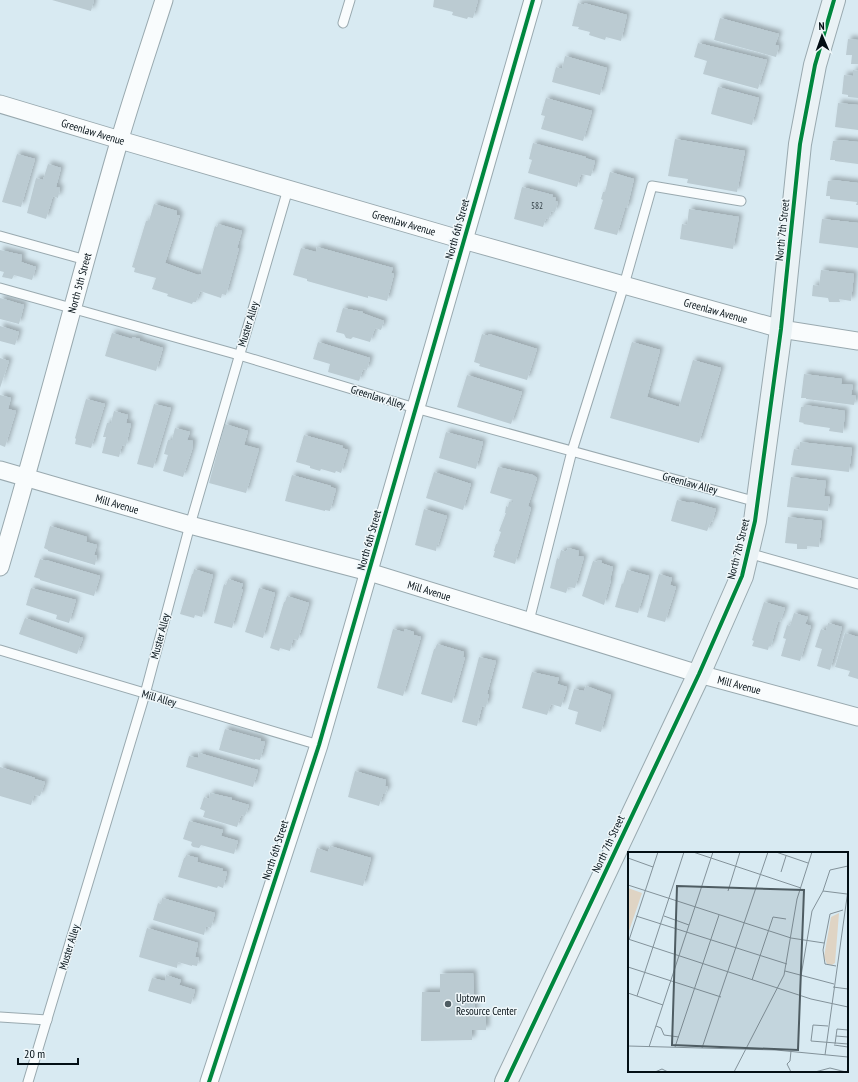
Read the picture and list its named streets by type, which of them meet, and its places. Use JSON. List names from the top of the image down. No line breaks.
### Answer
{"streets":{"street":["Greenlaw Avenue","North 6th Street","North 7th Street","North 5th Street","Mill Avenue"],"lane":["Muster Alley","Greenlaw Alley","Mill Alley"]},"crossings":[["Greenlaw Avenue","North 6th Street"],["Greenlaw Avenue","North 7th Street"],["Greenlaw Avenue","North 5th Street"],["Greenlaw Avenue","Muster Alley"],["North 6th Street","Greenlaw Alley"],["North 6th Street","Mill Avenue"],["North 6th Street","Mill Alley"],["North 7th Street","Greenlaw Alley"],["North 7th Street","Mill Avenue"],["North 5th Street","Greenlaw Alley"],["North 5th Street","Mill Avenue"],["Muster Alley","Greenlaw Alley"],["Muster Alley","Mill Avenue"],["Muster Alley","Mill Alley"]],"places":["Uptown Resource Center"],"house_numbers":["582"],"scale_bar":"20 m","north":"top"}
